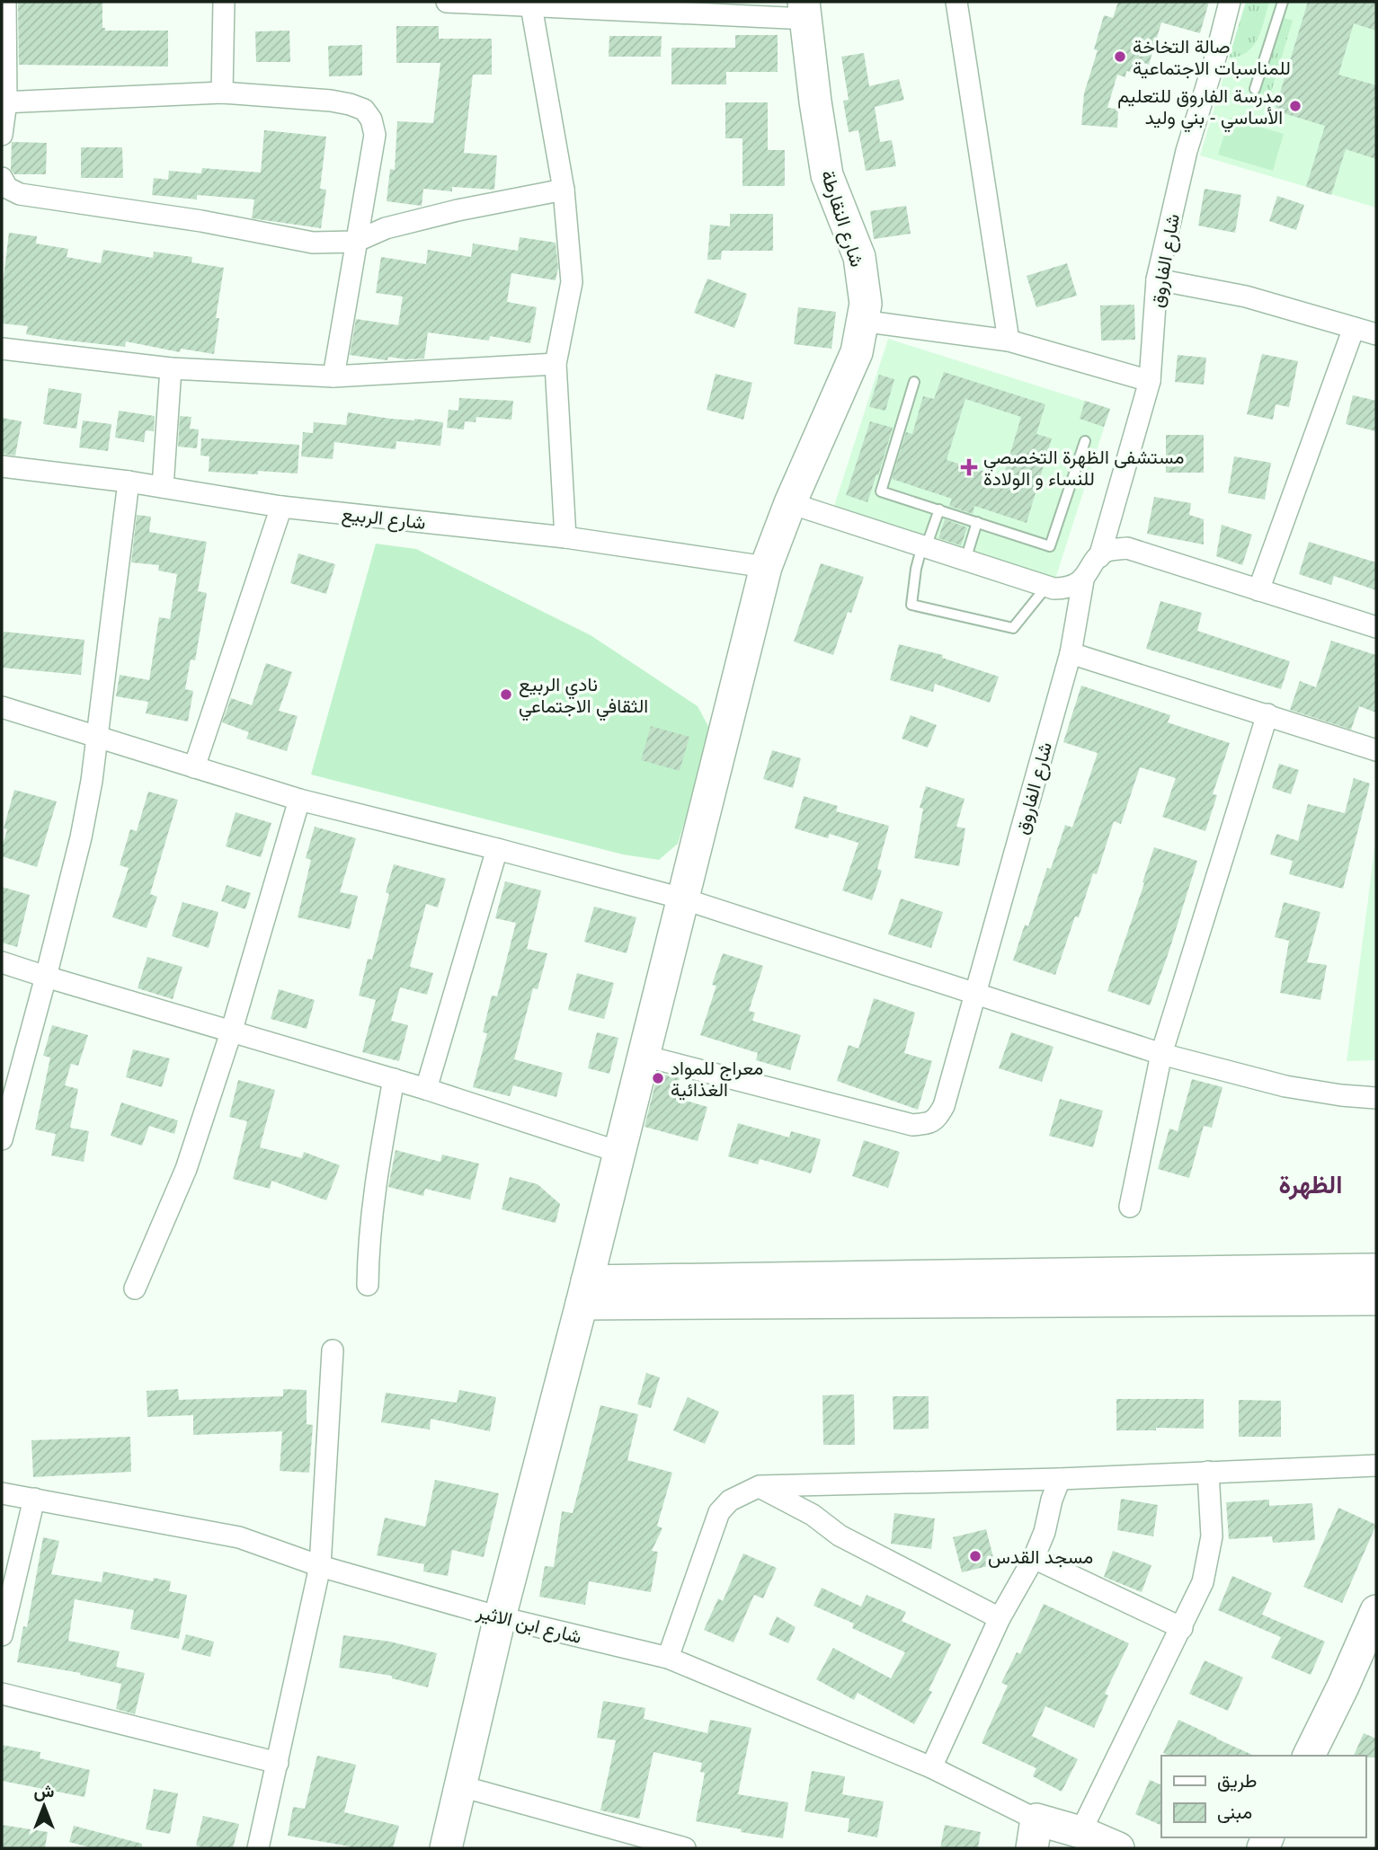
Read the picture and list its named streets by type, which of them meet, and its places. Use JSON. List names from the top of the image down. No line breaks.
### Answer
{"streets":{"main road":["شارع النقارطة"],"street":["شارع الفاروق","شارع الربيع","شارع ابن الاثير"]},"crossings":[["شارع النقارطة","شارع الفاروق"],["شارع النقارطة","شارع الربيع"],["شارع النقارطة","شارع ابن الاثير"]],"districts":["الظهرة"],"places":{"other":["صالة التخاخة للمناسبات الاجتماعية","مدرسة الفاروق للتعليم الأساسي - بني وليد","نادي الربيع الثقافي الاجتماعي","معراج للمواد الغذائية","مسجد القدس"],"health":["مستشفى الظهرة التخصصي للنساء و الولادة"]},"legend":["طريق","مبنى"],"north":"top"}
